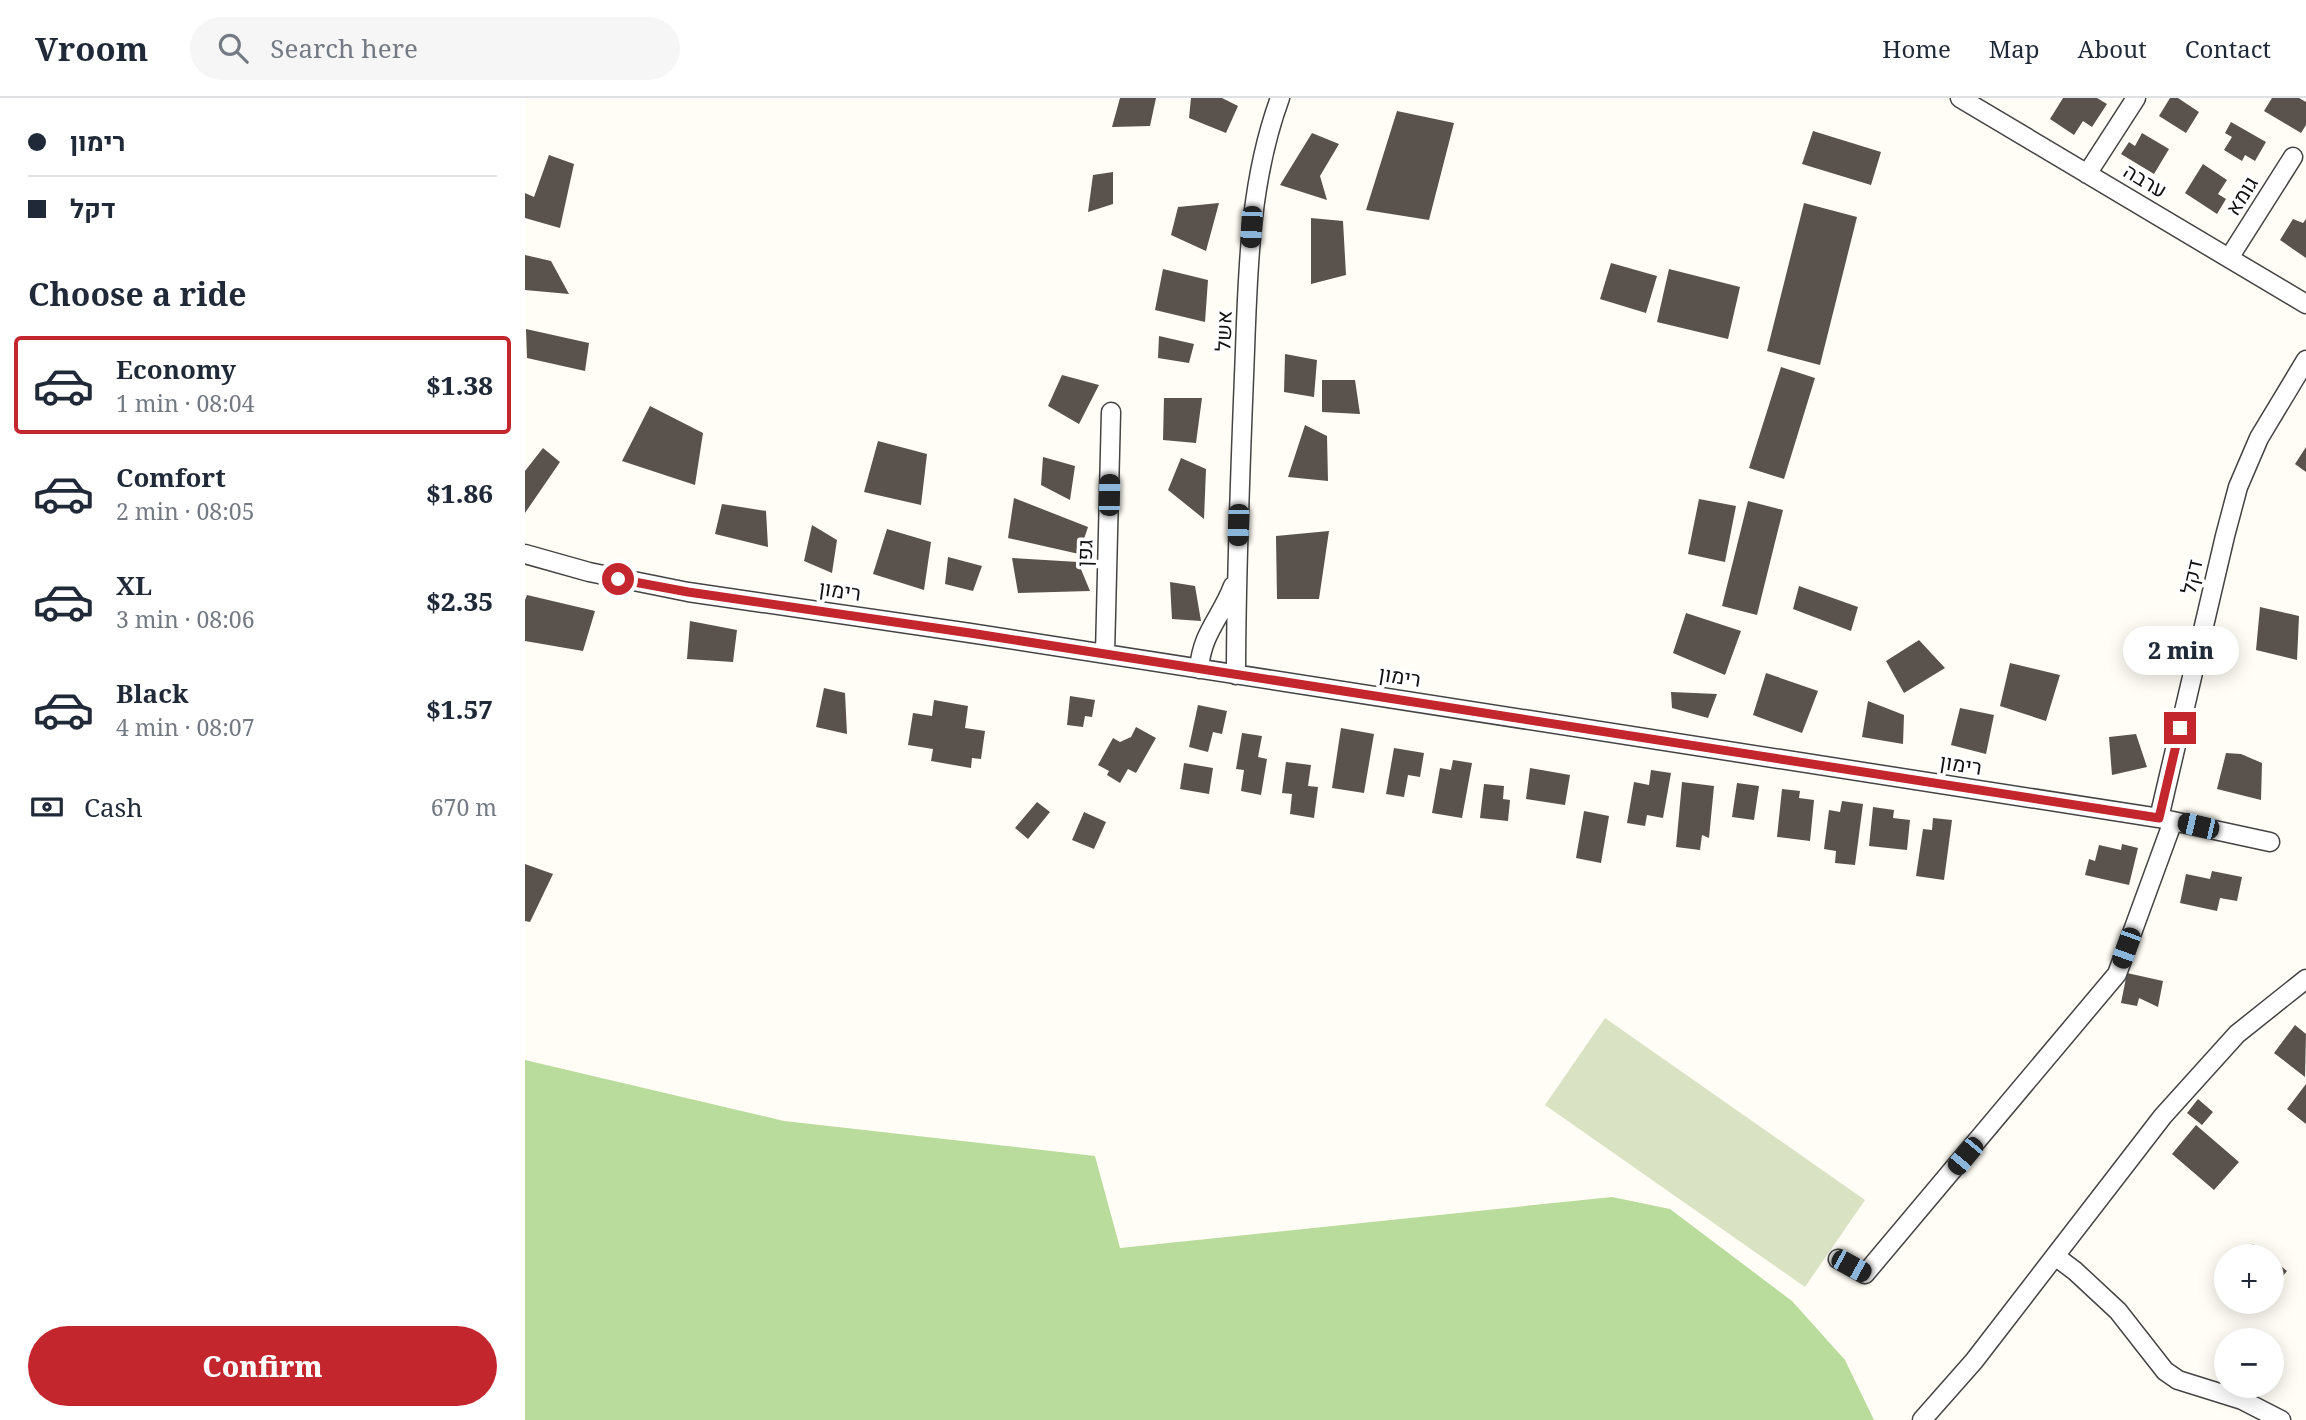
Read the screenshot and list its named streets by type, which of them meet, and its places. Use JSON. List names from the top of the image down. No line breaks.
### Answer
{"streets":{"street":["ערבה","גומא","אשל","גפן","דקל","רימון"]},"crossings":[["ערבה","גומא"],["אשל","רימון"],["גפן","רימון"],["דקל","רימון"]],"page":{"header":"Vroom","search":"Search here","nav":["Home","Map","About","Contact"],"banner":["רימון","דקל"],"heading":"Choose a ride","list":[{"name":"Economy","note":"1 min · 08:04","value":"$1.38"},{"name":"Comfort","note":"2 min · 08:05","value":"$1.86"},{"name":"XL","note":"3 min · 08:06","value":"$2.35"},{"name":"Black","note":"4 min · 08:07","value":"$1.57"}],"bubble":"2 min","pay":["Cash","670 m"],"map_buttons":["+","−"],"buttons":"Confirm"}}
